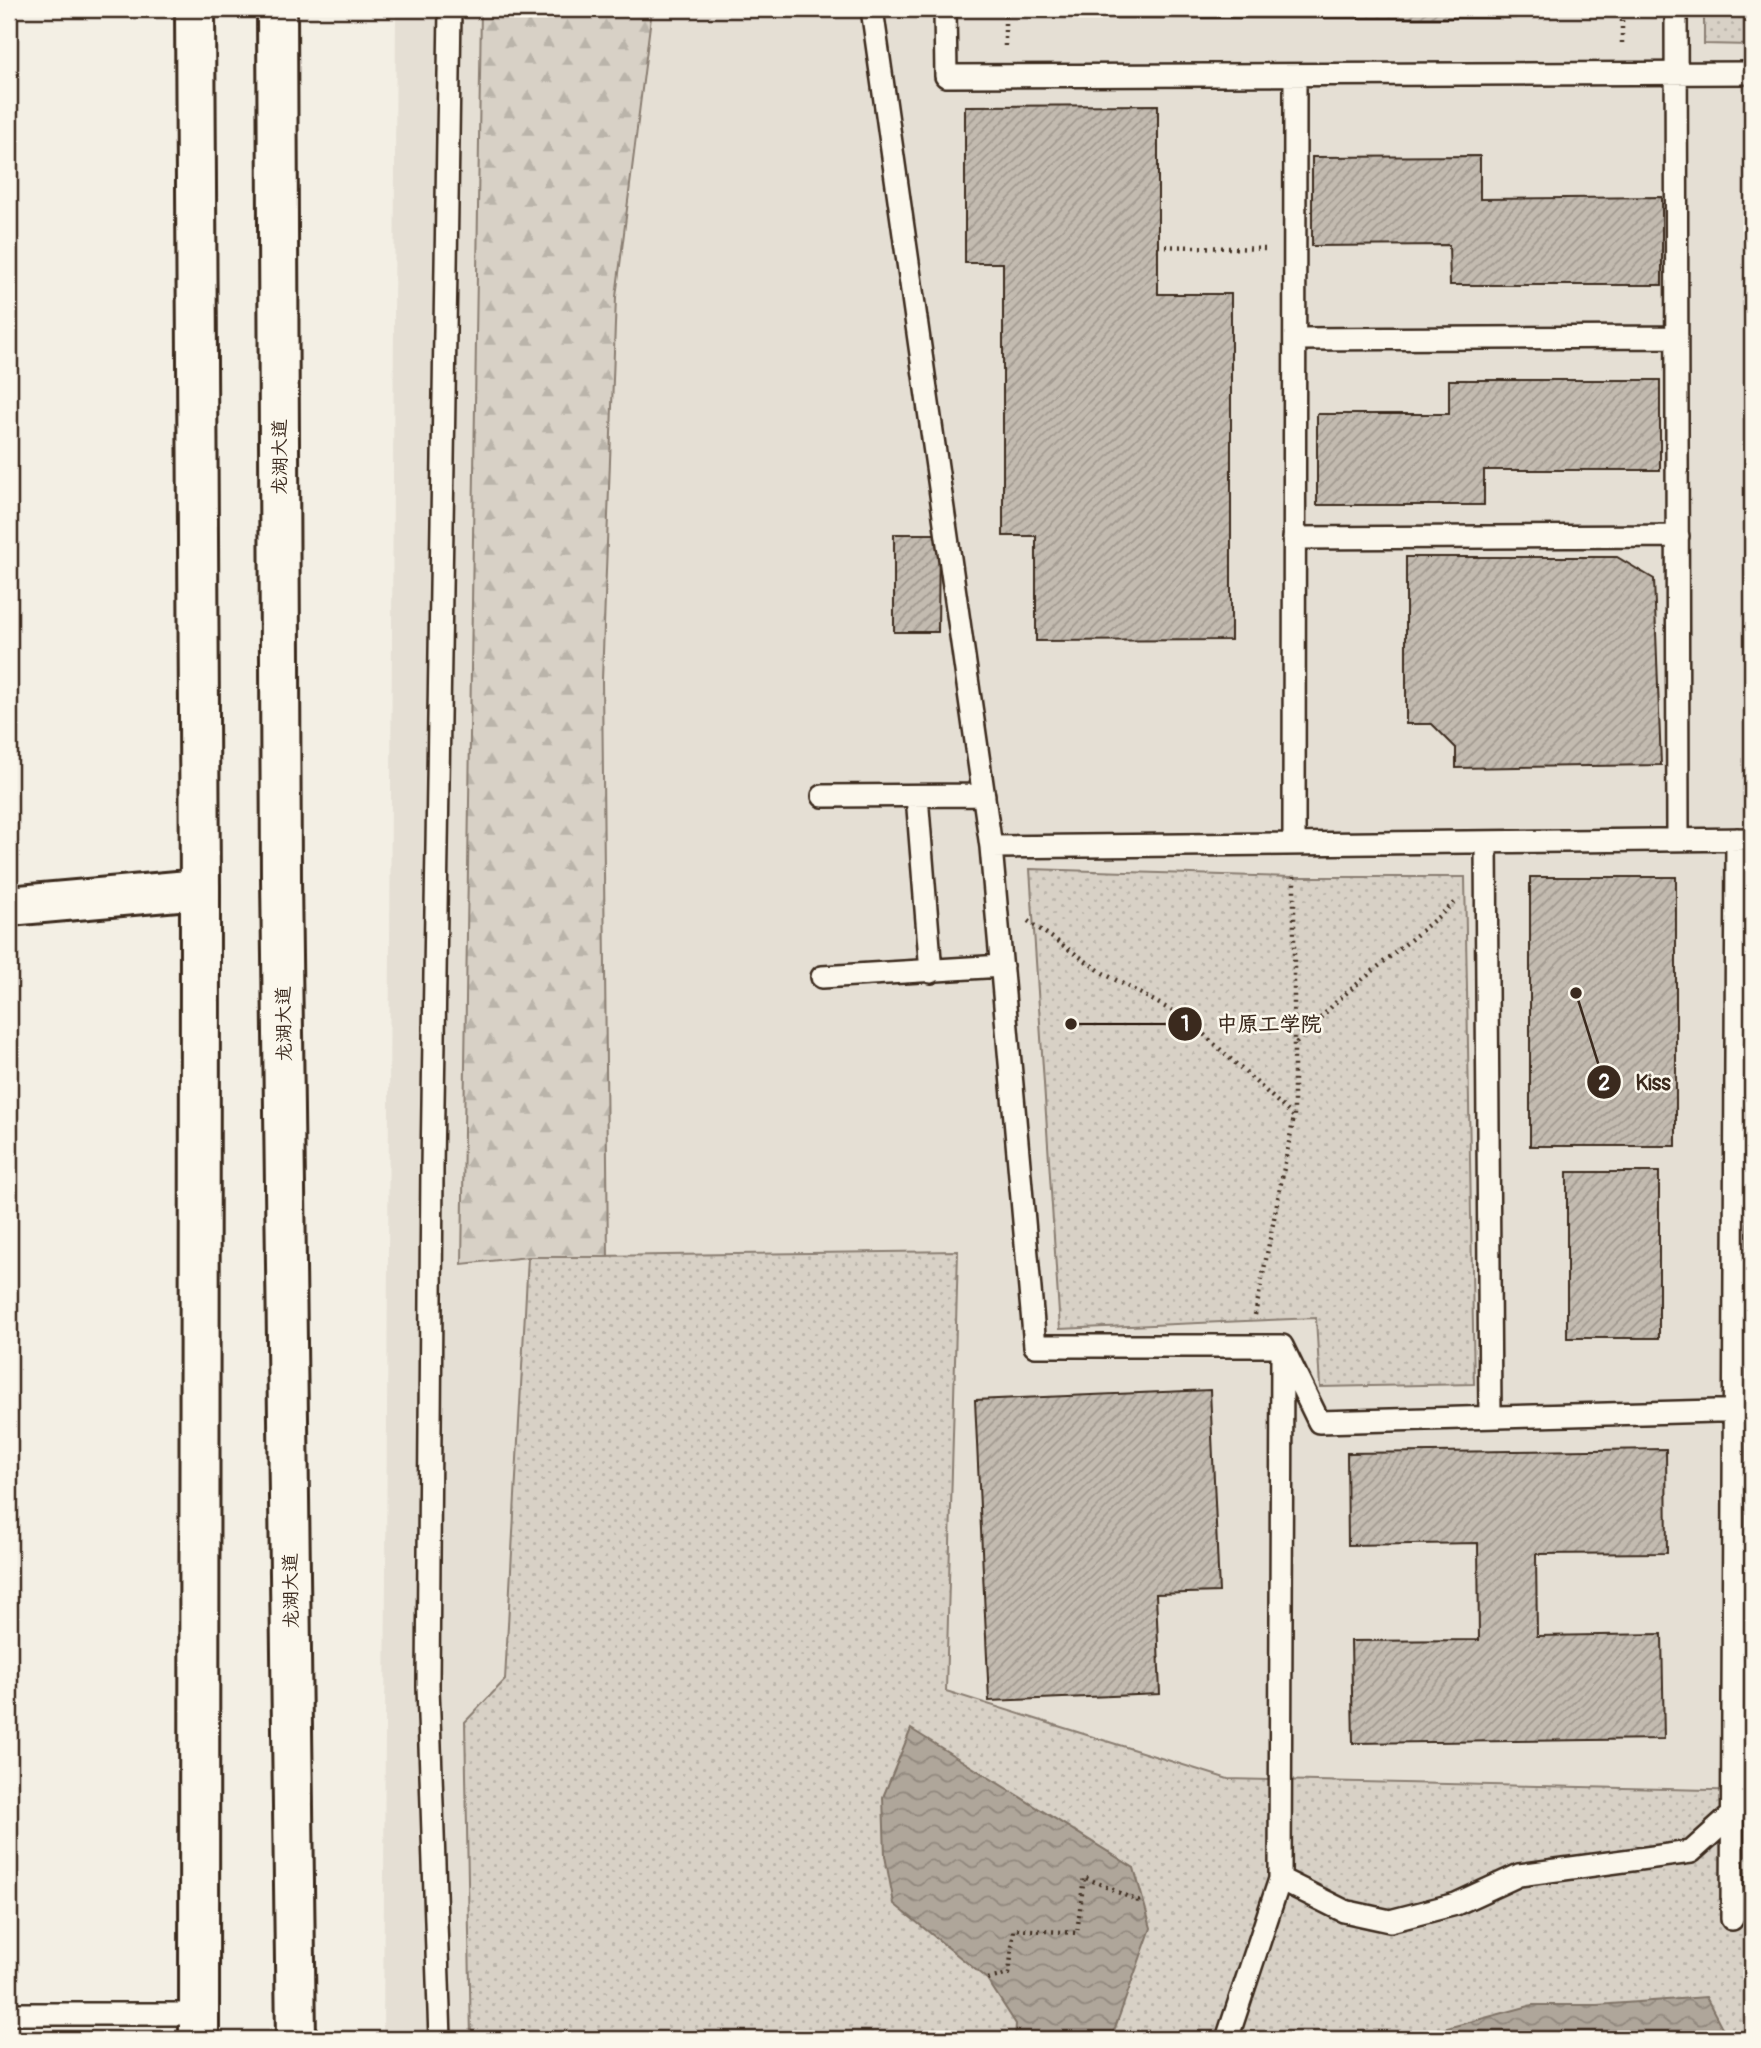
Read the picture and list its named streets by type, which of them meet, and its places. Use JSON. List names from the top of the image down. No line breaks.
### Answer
{"streets":{"main road":["龙湖大道"]},"places":["Kiss","中原工学院"]}
